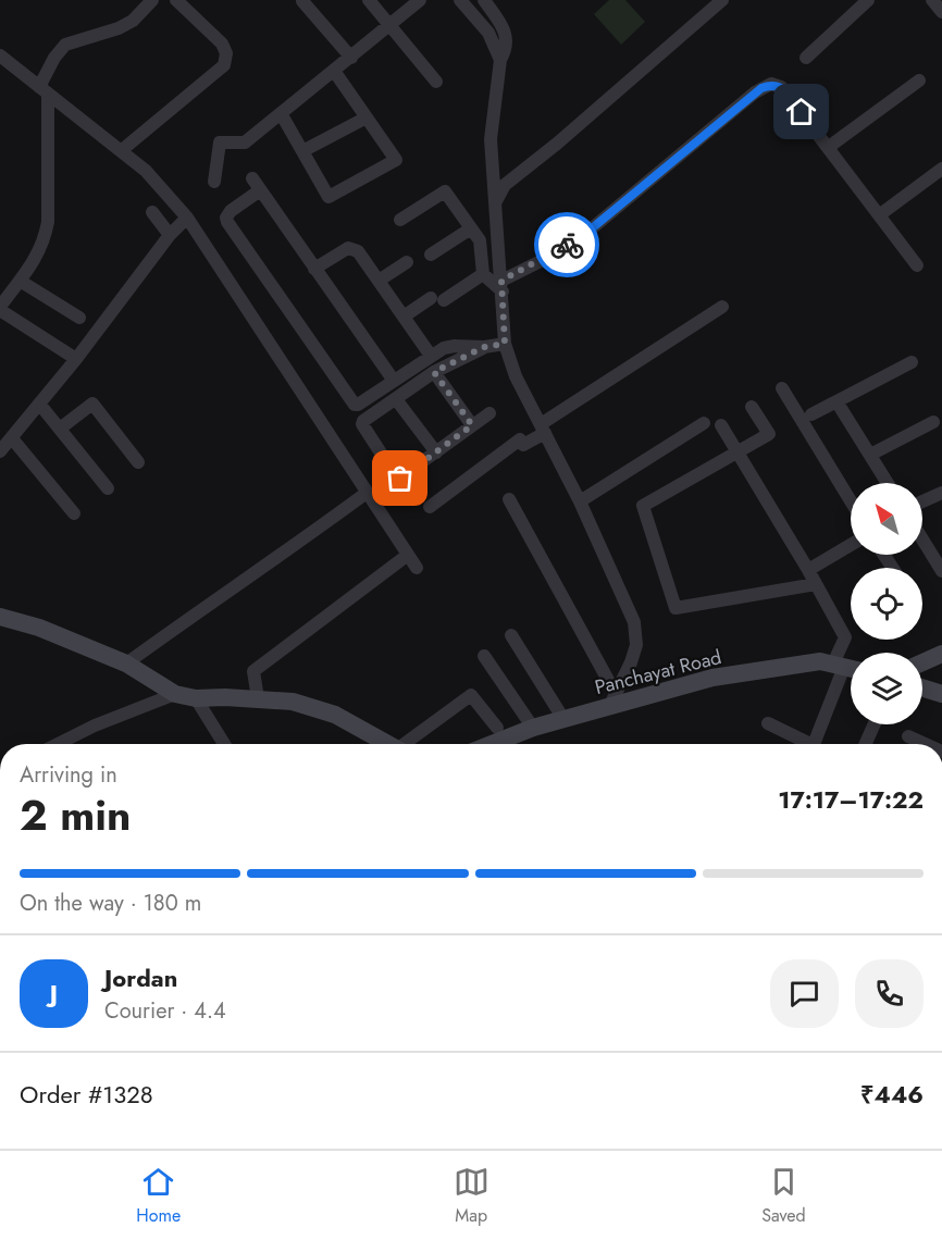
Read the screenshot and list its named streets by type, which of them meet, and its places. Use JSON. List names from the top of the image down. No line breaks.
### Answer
{"streets":{"street":["Panchayat Road"]},"north":"top left","page":{"heading":["2 min","Arriving in","17:17–17:22"],"panel":["Jordan","Courier · 4.4","Order #1328","₹446"],"bar":"On the way · 180 m","round":"J","tabs":["Home","Map","Saved"]}}
